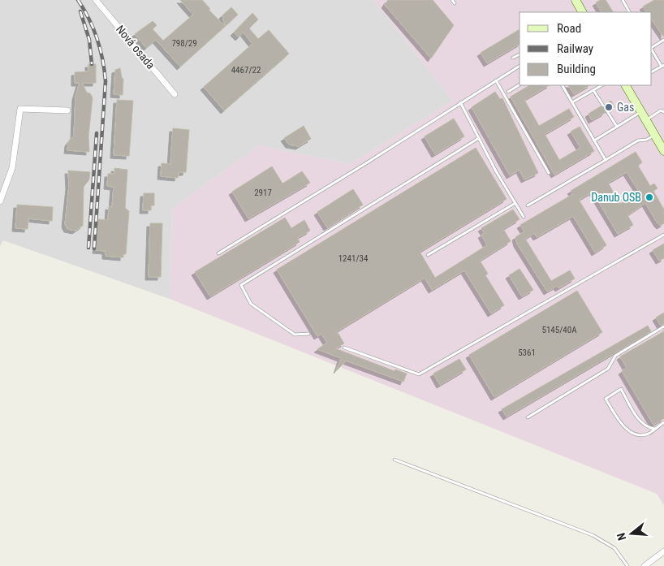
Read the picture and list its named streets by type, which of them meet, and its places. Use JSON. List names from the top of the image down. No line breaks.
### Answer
{"streets":{"street":["Nová osada"]},"places":["Gas","Danub OSB"],"house_numbers":["798/29","4467/22","2917","1241/34","5145/40A","5361"],"legend":["Road","Railway","Building"],"north":"left"}
